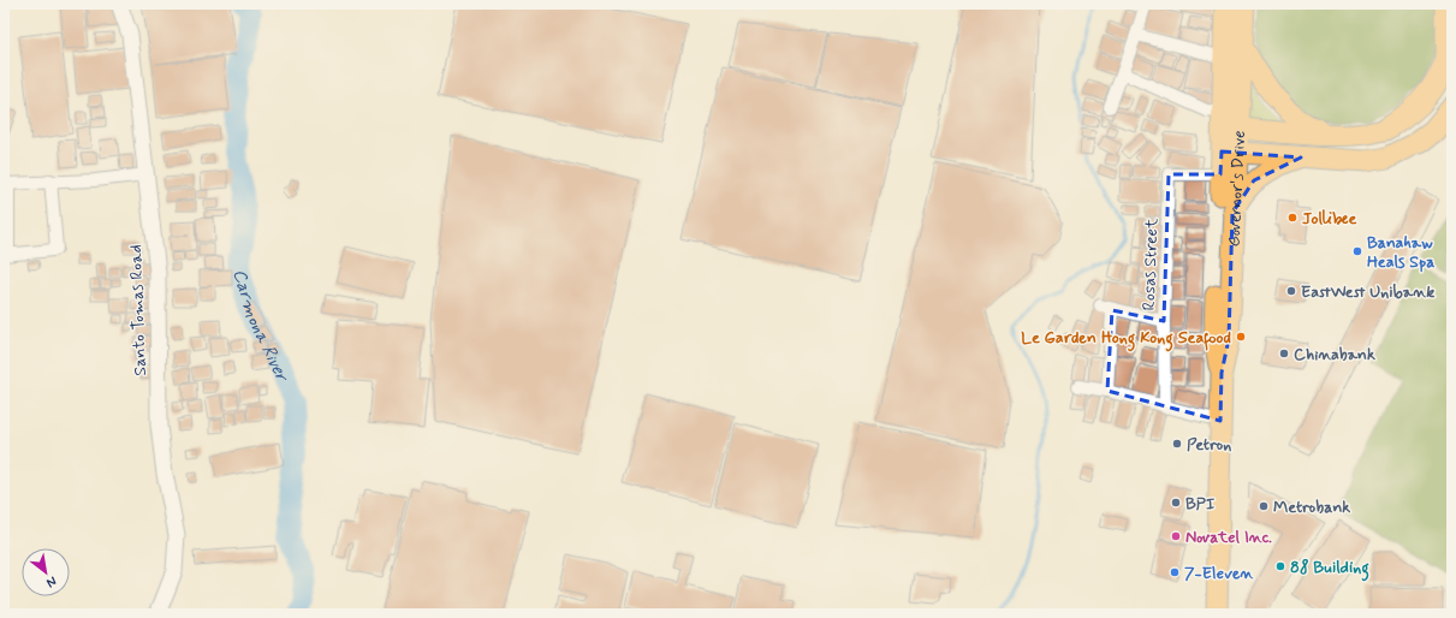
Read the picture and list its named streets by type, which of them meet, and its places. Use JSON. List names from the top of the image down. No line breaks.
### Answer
{"streets":{"highway":["Governor's Drive"],"street":["Rosas Street","Santo Tomas Road"]},"crossings":[["Governor's Drive","Rosas Street"]],"water":["Carmona River"],"places":["Jollibee","Banahaw Heals Spa","EastWest Unibank","Le Garden Hong Kong Seafood","Chinabank","Petron","BPI","Metrobank","Novatel Inc.","88 Building","7-Eleven"],"north":"bottom right"}
